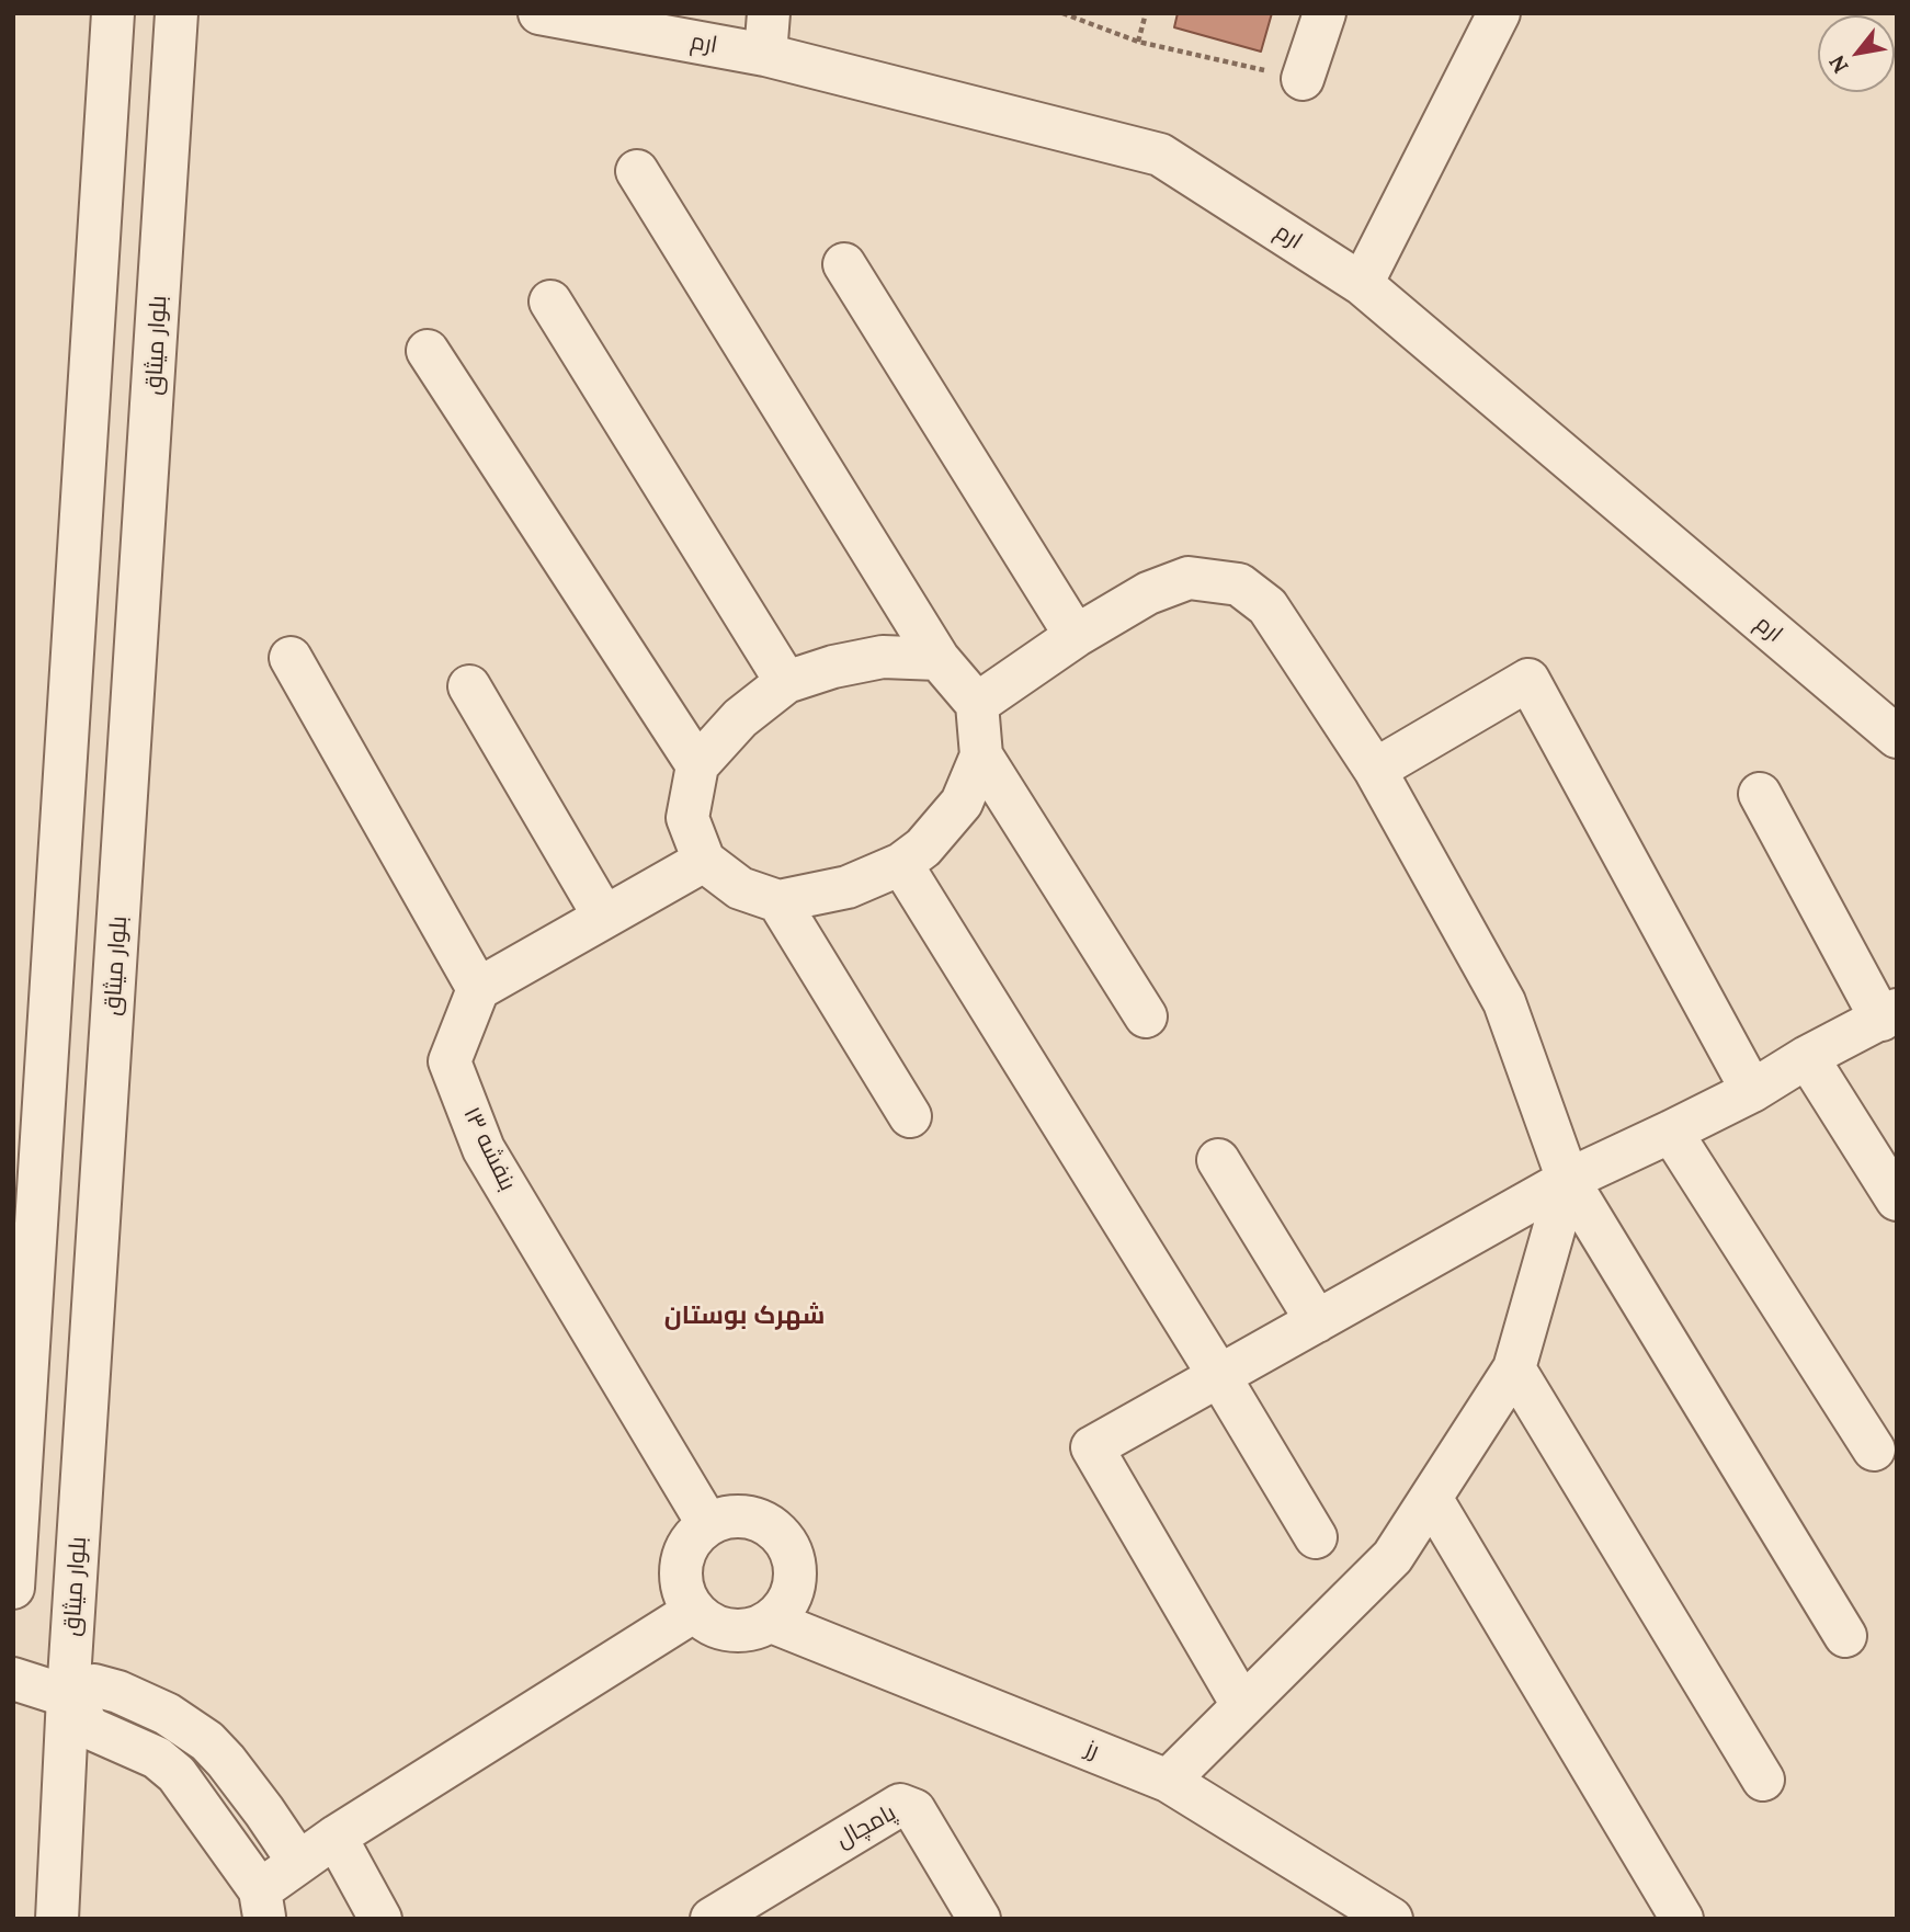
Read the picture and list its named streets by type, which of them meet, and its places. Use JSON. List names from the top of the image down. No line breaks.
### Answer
{"streets":{"street":["ارم","بلوار میثاق","بنفشه ۱۳","رز","پامچال"]},"crossings":[["بنفشه ۱۳","رز"]],"districts":["شهرک بوستان"],"north":"bottom left"}
